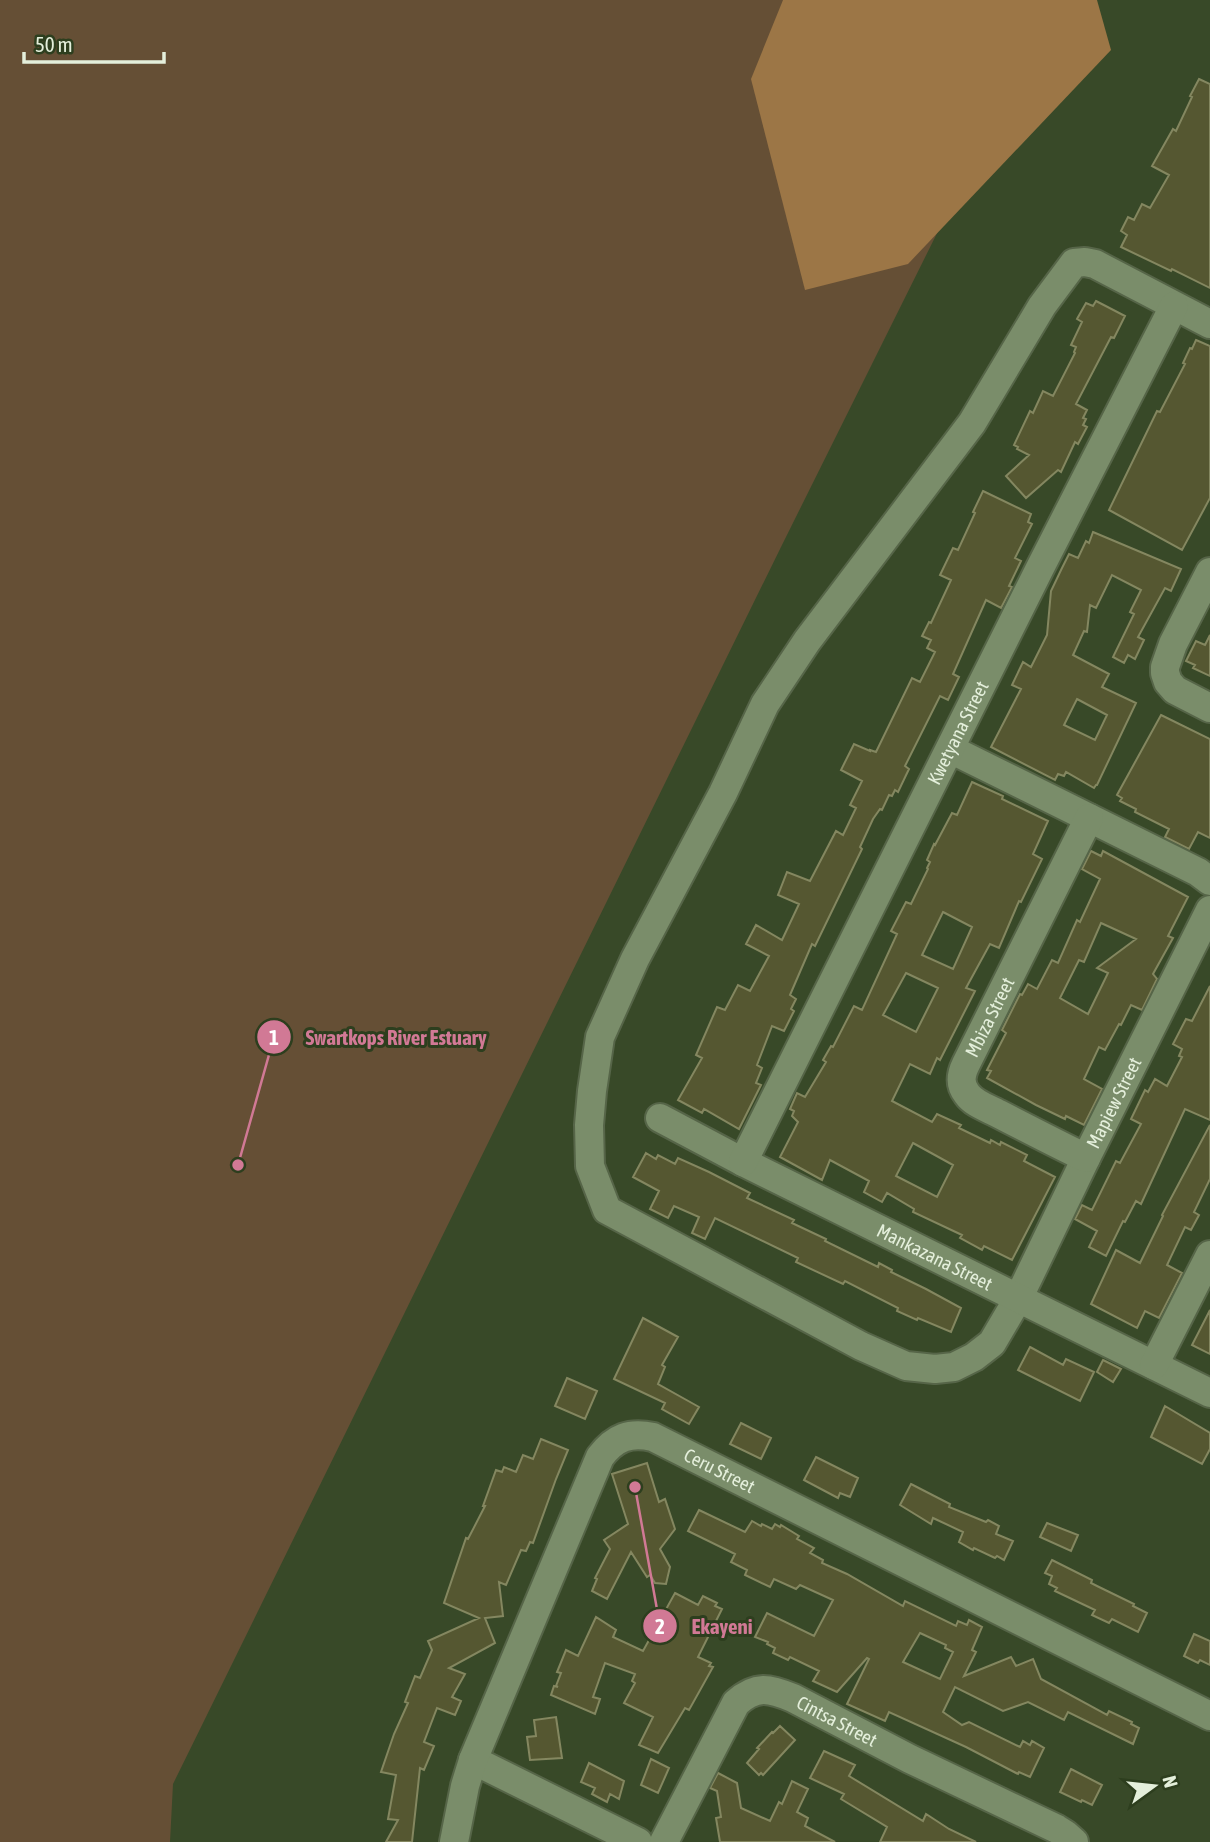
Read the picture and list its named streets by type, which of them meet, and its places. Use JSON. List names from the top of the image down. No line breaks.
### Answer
{"streets":{"street":["Kwetyana Street","Mbiza Street","Mapiew Street","Mankazana Street","Ceru Street","Cintsa Street"]},"crossings":[["Kwetyana Street","Mapiew Street"],["Kwetyana Street","Mankazana Street"],["Mbiza Street","Mapiew Street"],["Mapiew Street","Mankazana Street"]],"places":["Swartkops River Estuary","Ekayeni"],"scale_bar":"50 m","north":"right"}
